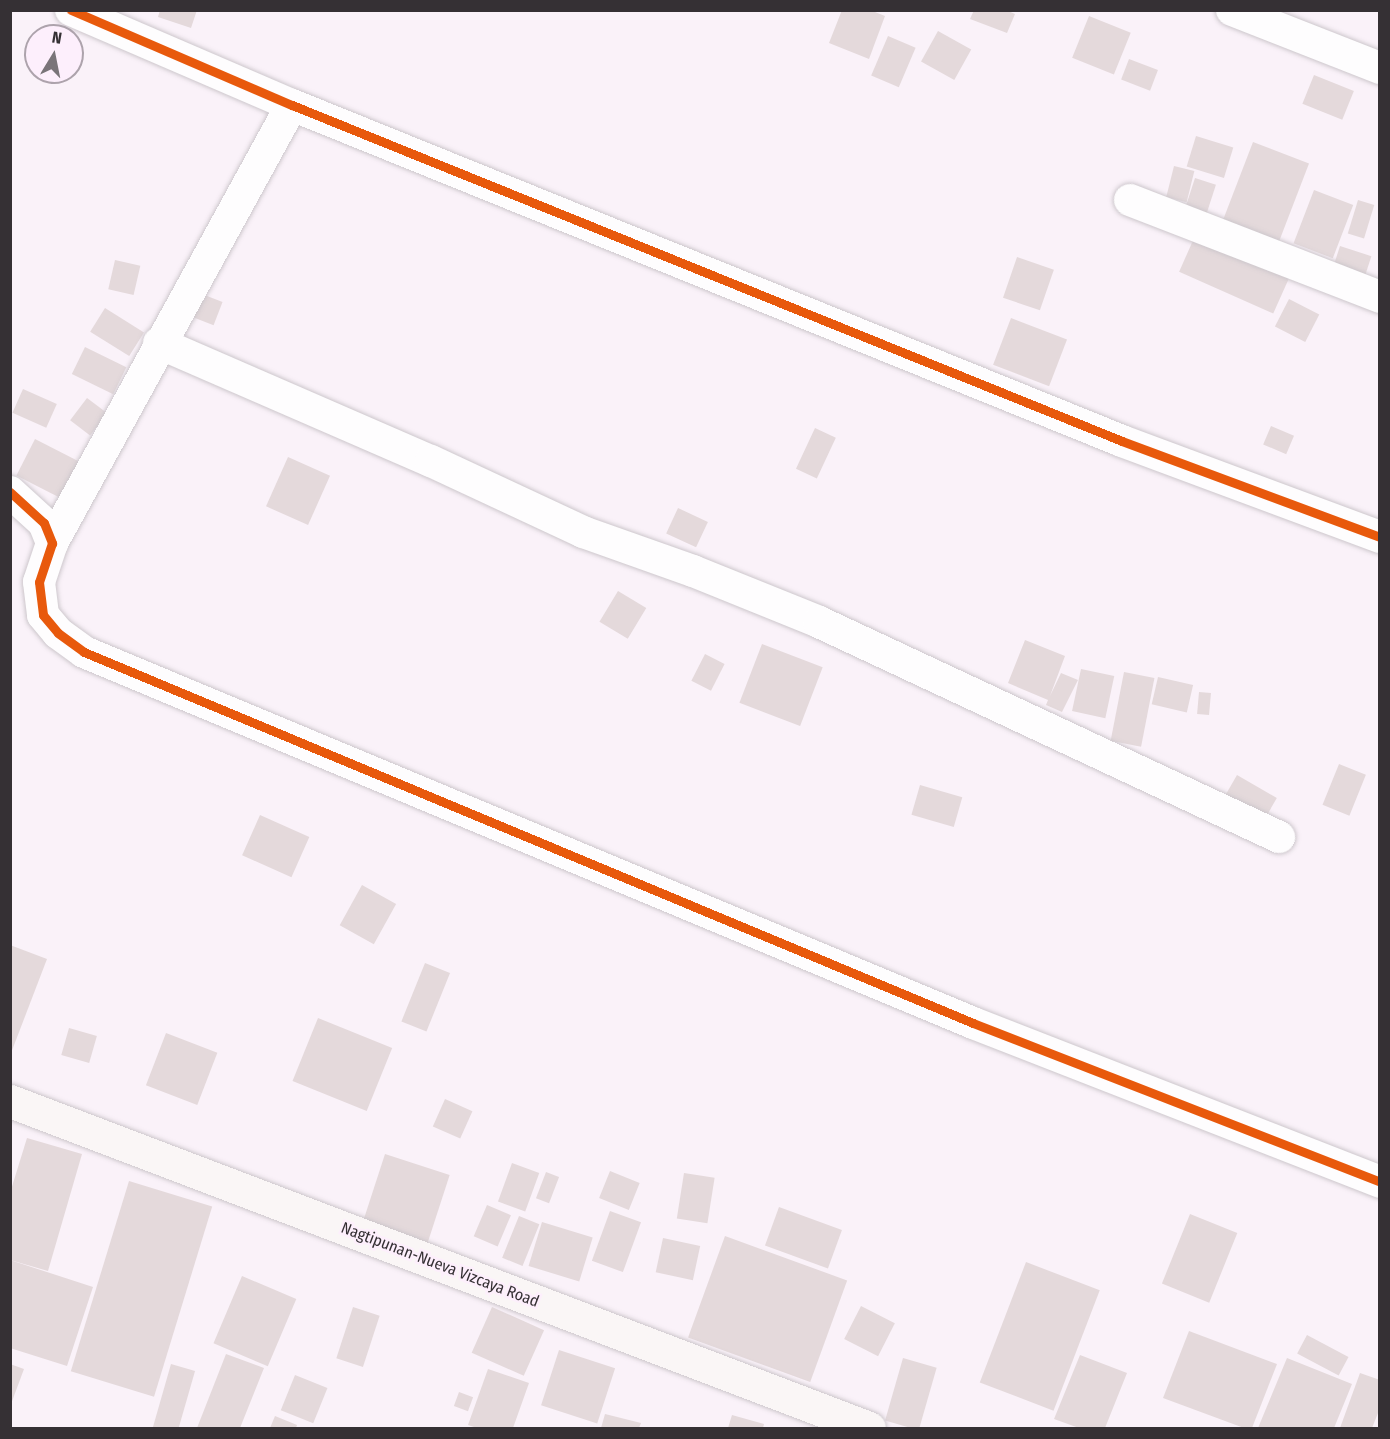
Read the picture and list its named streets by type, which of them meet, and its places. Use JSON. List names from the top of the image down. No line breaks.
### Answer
{"streets":{"main road":["Nagtipunan-Nueva Vizcaya Road"]},"north":"top"}
